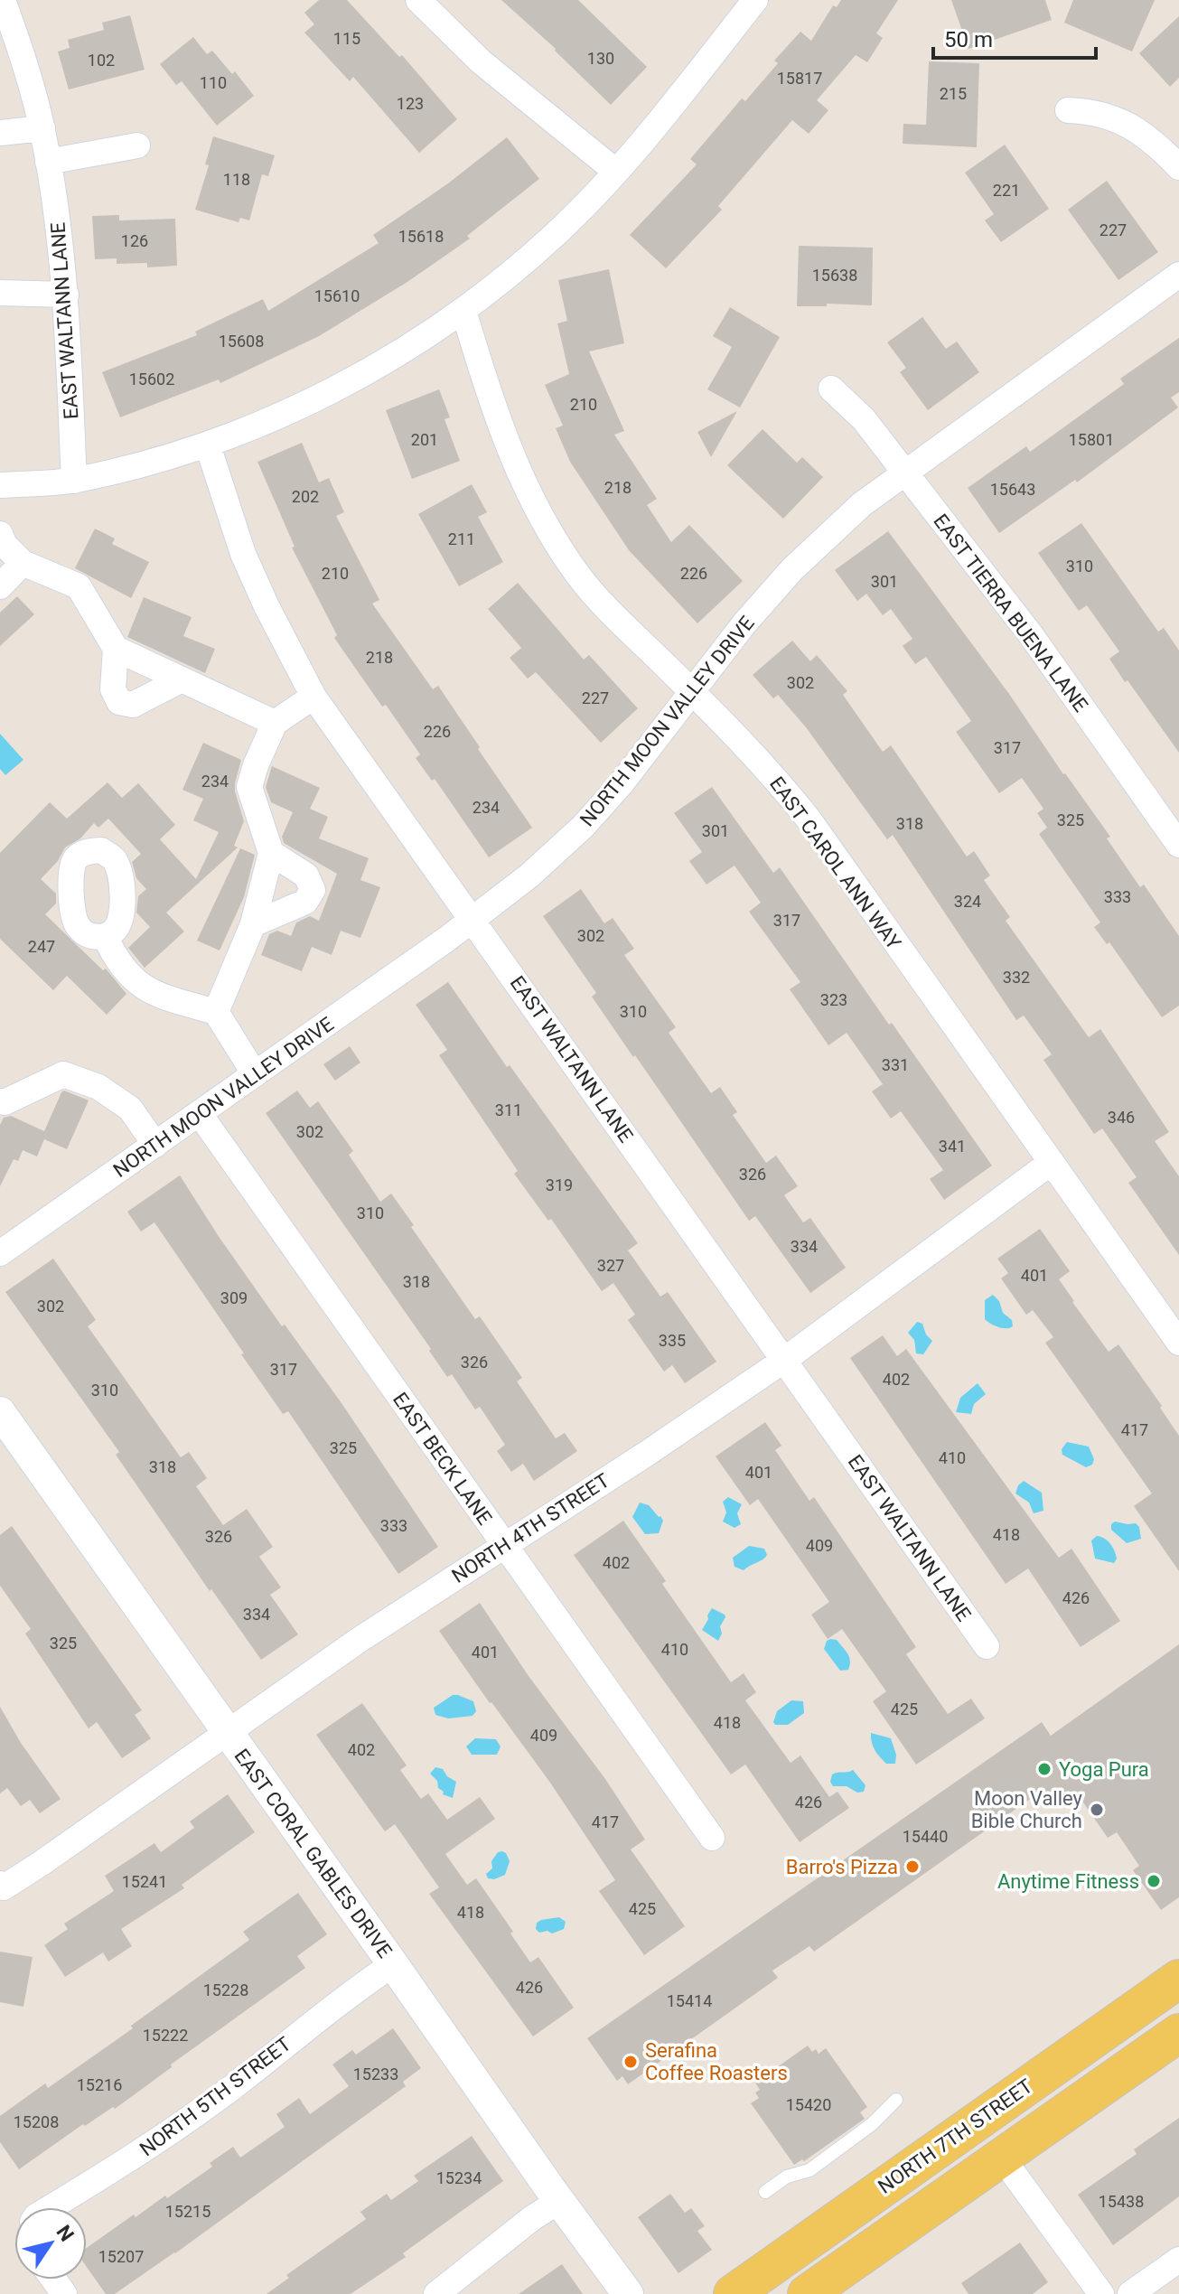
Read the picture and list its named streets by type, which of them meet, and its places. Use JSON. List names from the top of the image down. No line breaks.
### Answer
{"streets":{"main road":["NORTH 7TH STREET"],"street":["EAST WALTANN LANE","EAST TIERRA BUENA LANE","NORTH MOON VALLEY DRIVE","EAST CAROL ANN WAY","EAST BECK LANE","NORTH 4TH STREET","EAST CORAL GABLES DRIVE","NORTH 5TH STREET"]},"crossings":[["EAST WALTANN LANE","NORTH MOON VALLEY DRIVE"],["EAST WALTANN LANE","NORTH 4TH STREET"],["EAST TIERRA BUENA LANE","NORTH MOON VALLEY DRIVE"],["NORTH MOON VALLEY DRIVE","EAST CAROL ANN WAY"],["NORTH MOON VALLEY DRIVE","EAST BECK LANE"],["EAST CAROL ANN WAY","NORTH 4TH STREET"],["EAST BECK LANE","NORTH 4TH STREET"],["NORTH 4TH STREET","EAST CORAL GABLES DRIVE"],["EAST CORAL GABLES DRIVE","NORTH 5TH STREET"]],"places":["Yoga Pura","Moon Valley Bible Church","Barro's Pizza","Anytime Fitness","Serafina Coffee Roasters"],"house_numbers":["115","130","102","15817","110","215","123","118","221","227","15618","126","15638","15610","15608","15602","210","201","15801","218","15643","202","211","310","210","226","301","218","302","227","226","317","234","234","325","318","301","333","324","317","302","247","332","323","310","331","311","346","302","341","326","319","310","334","327","401","318","309","302","335","326","317","402","310","417","325","410","318","401","333","418","326","409","402","426","334","325","410","401","425","418","409","402","426","417","15440","15241","425","418","426","15228","15414","15222","15233","15216","15420","15208","15234","15438","15215","15207"],"scale_bar":"50 m","north":"top right"}
